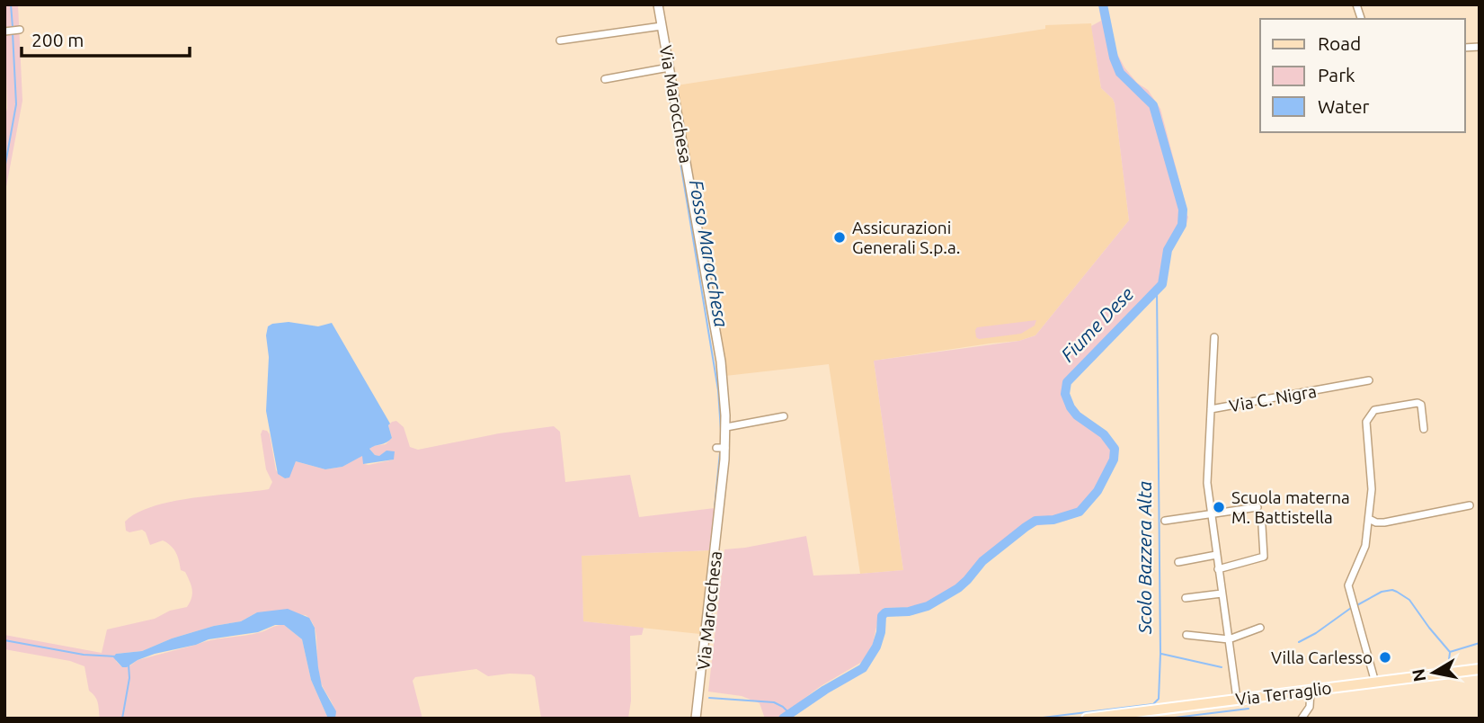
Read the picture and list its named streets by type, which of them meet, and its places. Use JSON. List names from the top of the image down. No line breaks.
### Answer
{"streets":{"main road":["Via Terraglio"],"street":["Via Marocchesa","Via C. Nigra"]},"water":["Fosso Marocchesa","Fiume Dese","Scolo Bazzera Alta"],"places":["Assicurazioni Generali S.p.a.","Scuola materna M. Battistella","Villa Carlesso"],"legend":["Road","Park","Water"],"scale_bar":"200 m","north":"left"}
